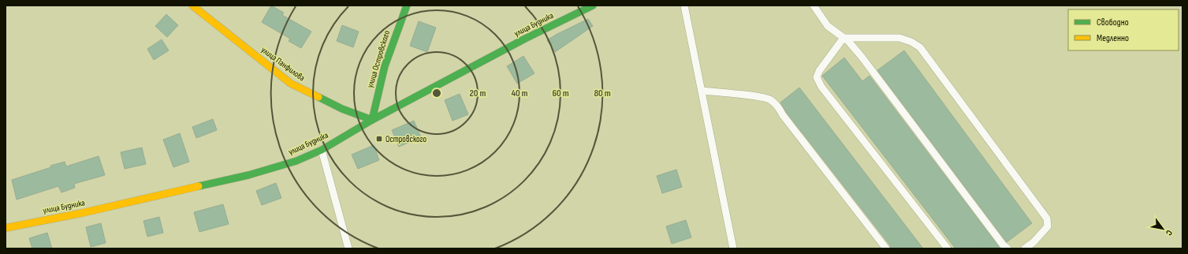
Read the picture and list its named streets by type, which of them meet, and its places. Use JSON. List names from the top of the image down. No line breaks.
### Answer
{"streets":{"street":["улица Будника","улица Островского","улица Панфилова"]},"crossings":[["улица Будника","улица Островского"],["улица Будника","улица Панфилова"],["улица Островского","улица Панфилова"]],"places":{"transit":["Островского"]},"legend":["Свободно","Медленно"],"north":"bottom right","rings":["20 m","40 m","60 m","80 m"]}
